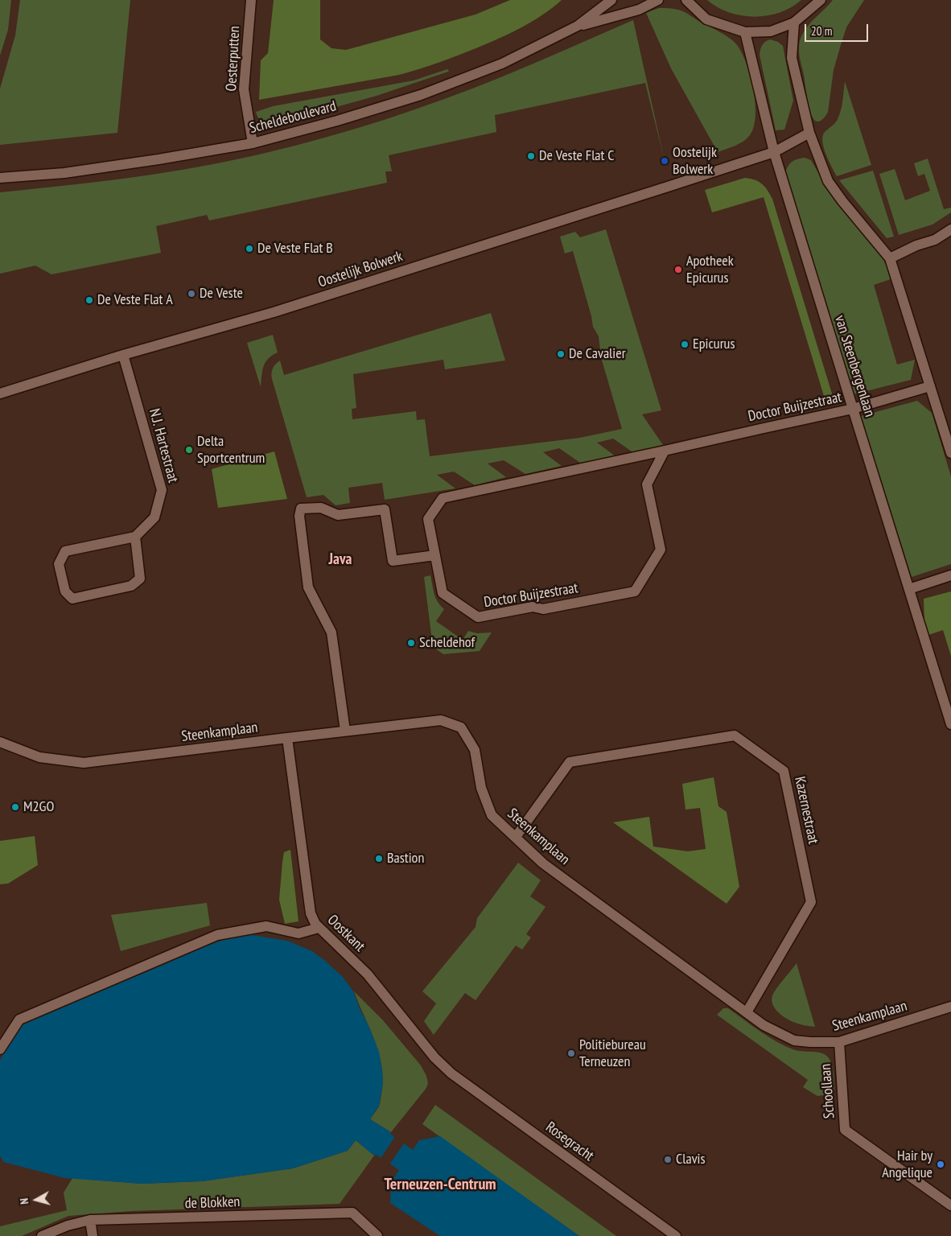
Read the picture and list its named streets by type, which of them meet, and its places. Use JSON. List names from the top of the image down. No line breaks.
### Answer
{"streets":{"street":["Oesterputten","Scheldeboulevard","Oostelijk Bolwerk","van Steenbergenlaan","Doctor Buijzestraat","N.J. Hartestraat","Steenkamplaan","Kazernestraat","Oostkant","Schoollaan","Rosegracht","de Blokken"]},"crossings":[["Oesterputten","Scheldeboulevard"],["Oostelijk Bolwerk","van Steenbergenlaan"],["Oostelijk Bolwerk","N.J. Hartestraat"],["van Steenbergenlaan","Doctor Buijzestraat"],["Steenkamplaan","Kazernestraat"],["Steenkamplaan","Oostkant"],["Steenkamplaan","Schoollaan"],["Oostkant","Rosegracht"]],"districts":["Java","Terneuzen-Centrum"],"places":["De Veste Flat C","Oostelijk Bolwerk","De Veste Flat B","Apotheek Epicurus","De Veste","De Veste Flat A","Epicurus","De Cavalier","Delta Sportcentrum","Scheldehof","M2GO","Bastion","Politiebureau Terneuzen","Clavis","Hair by Angelique"],"scale_bar":"20 m","north":"left"}
